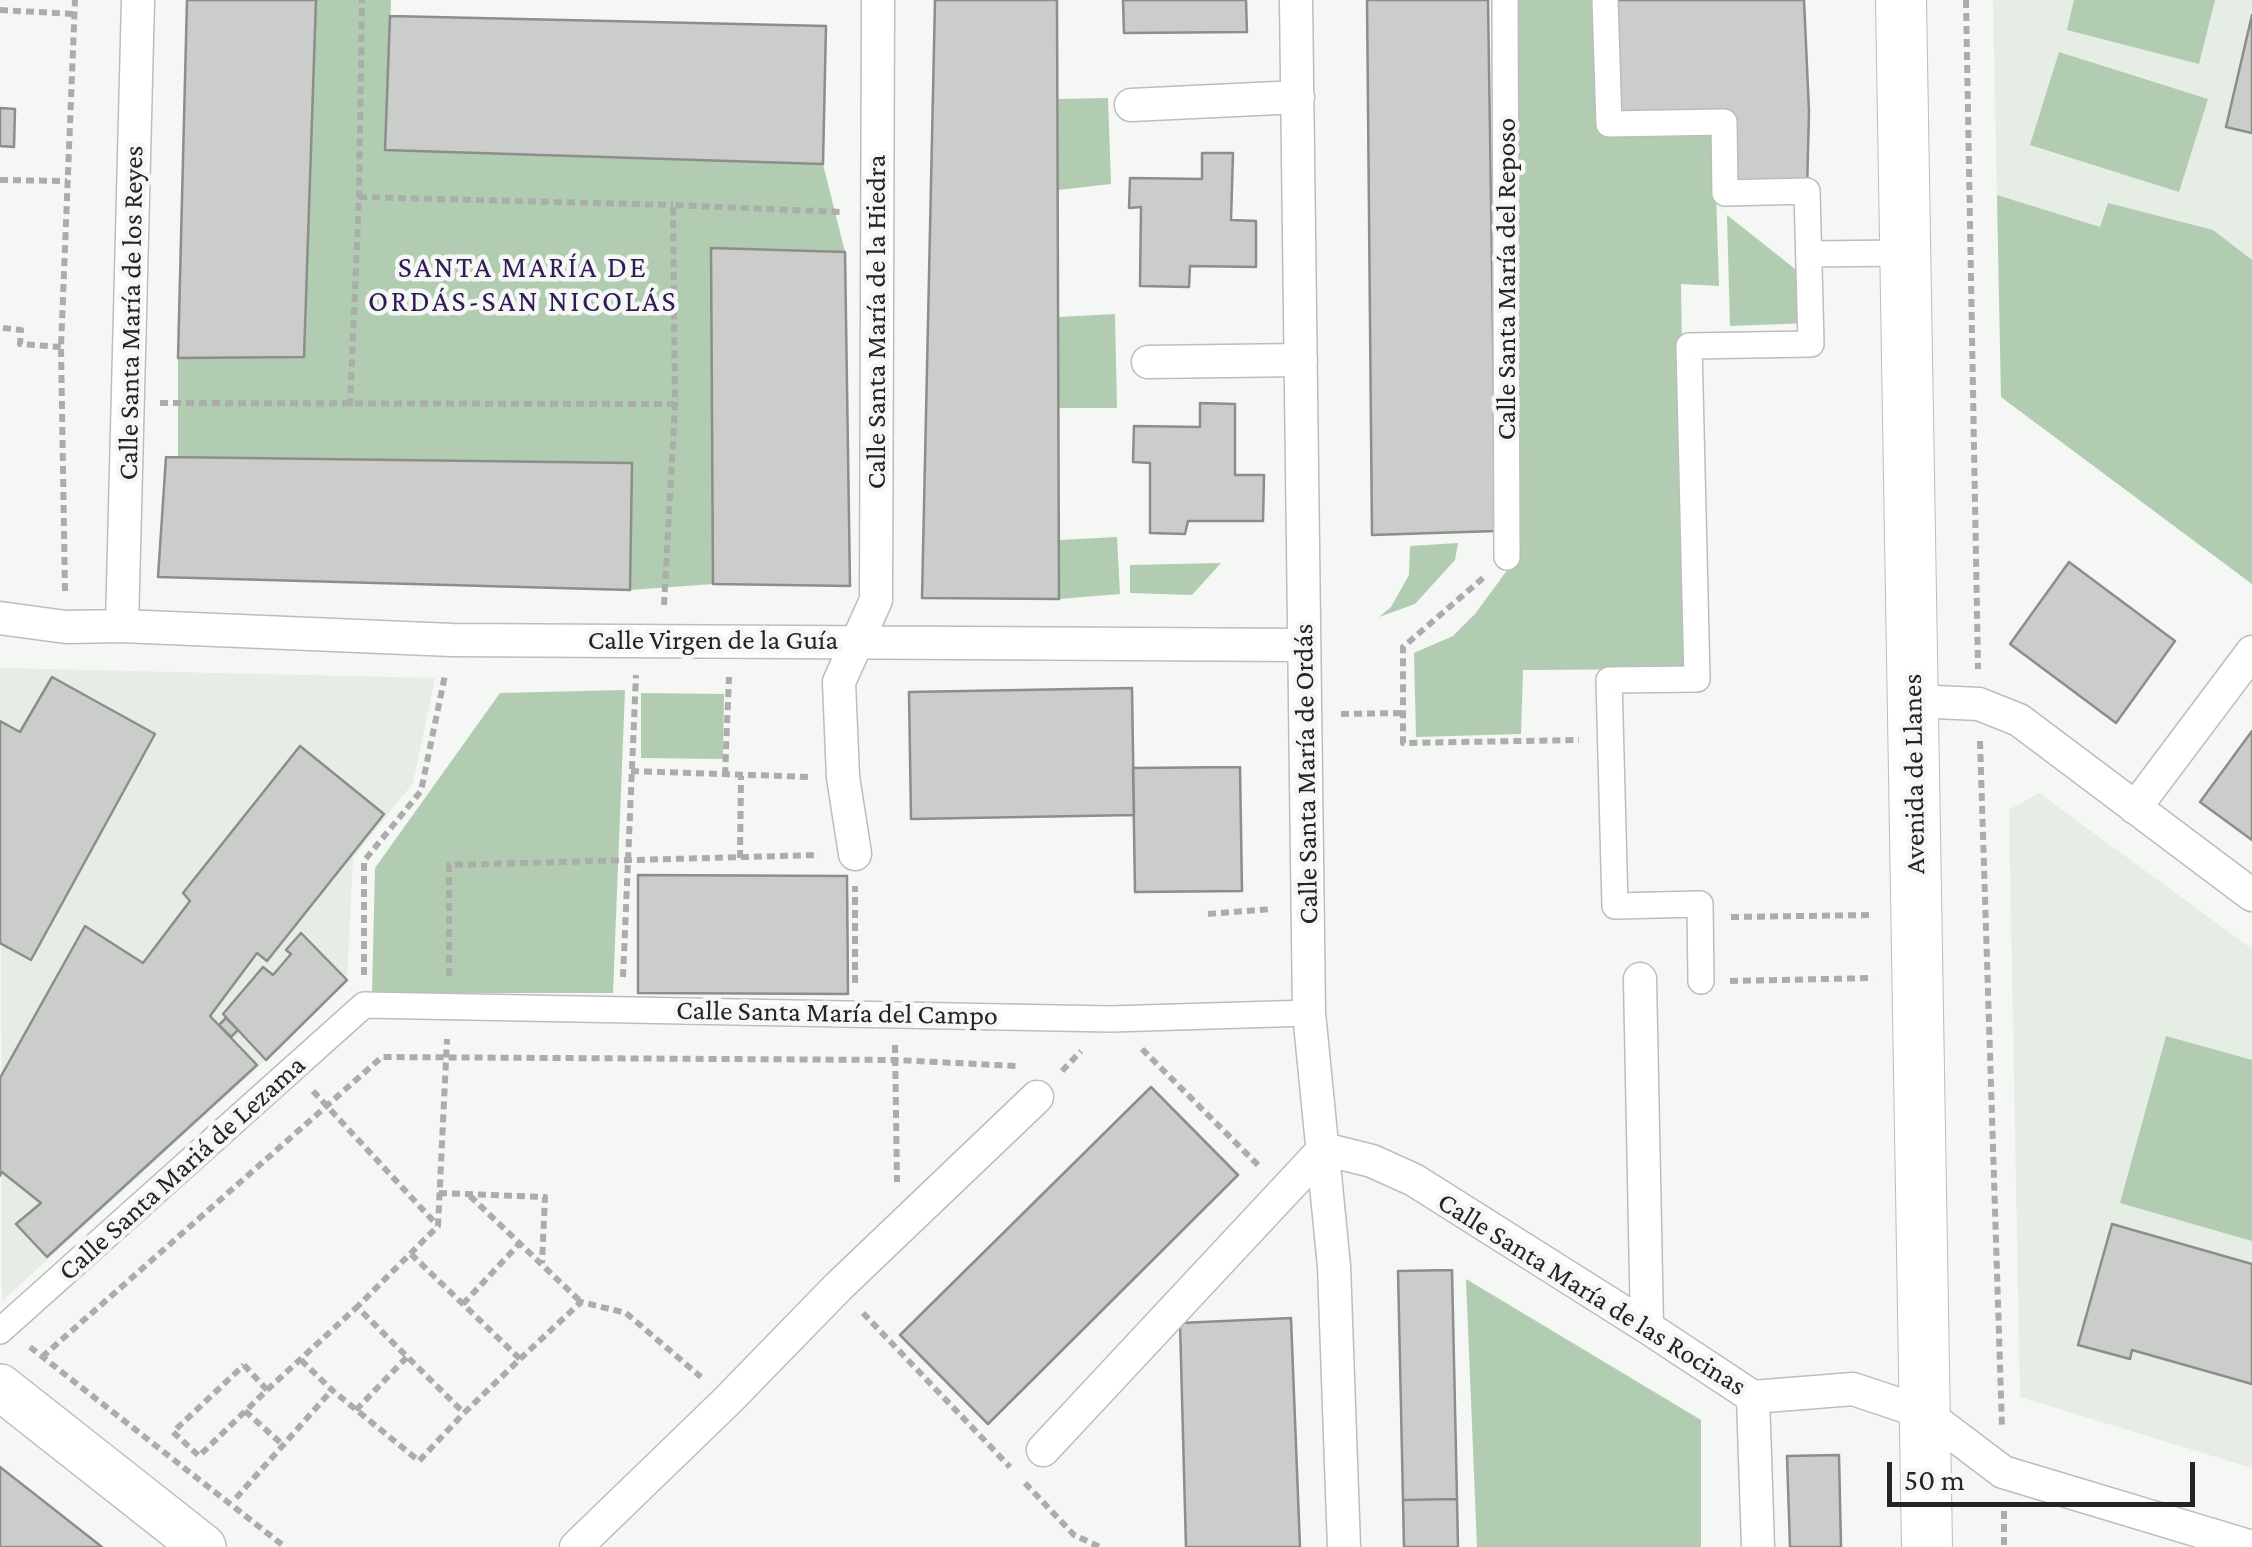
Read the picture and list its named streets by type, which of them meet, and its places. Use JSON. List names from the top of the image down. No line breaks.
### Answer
{"streets":{"main road":["Avenida de Llanes"],"street":["Calle Santa María del Reposo","Calle Santa María de los Reyes","Calle Santa María de la Hiedra","Calle Virgen de la Guía","Calle Santa María de Ordás","Calle Santa María del Campo","Calle Santa Mariá de Lezama","Calle Santa María de las Rocinas"]},"crossings":[["Calle Santa María de los Reyes","Calle Virgen de la Guía"],["Calle Santa María de la Hiedra","Calle Virgen de la Guía"],["Calle Virgen de la Guía","Calle Santa María de Ordás"],["Calle Santa María de Ordás","Calle Santa María del Campo"],["Calle Santa María de Ordás","Calle Santa María de las Rocinas"],["Avenida de Llanes","Calle Santa María de las Rocinas"],["Calle Santa María del Campo","Calle Santa Mariá de Lezama"]],"districts":["SANTA MARÍA DE ORDÁS-SAN NICOLÁS"],"scale_bar":"50 m"}
